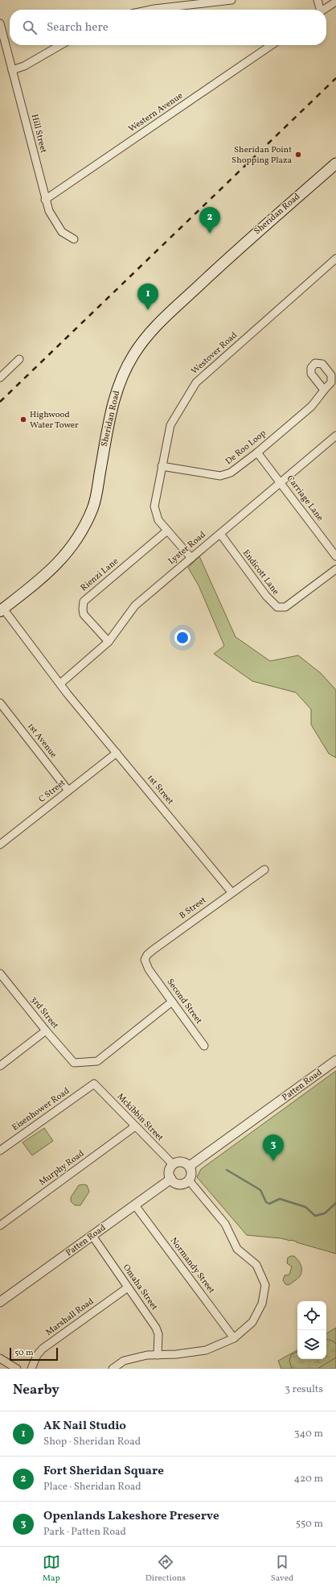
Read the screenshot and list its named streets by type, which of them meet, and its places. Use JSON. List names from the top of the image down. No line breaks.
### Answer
{"streets":{"main road":["Sheridan Road"],"street":["Western Avenue","Hill Street","Westover Road","De Roo Loop","Carriage Lane","Lyster Road","Endicott Lane","Rienzi Lane","1st Avenue","1st Street","C Street","B Street","Second Street","3rd Street","Patten Road","Eisenhower Road","Mckibbin Street","Murphy Road","Normandy Street","Omaha Street","Marshall Road"]},"crossings":[["Western Avenue","Hill Street"],["Sheridan Road","1st Street"],["Westover Road","De Roo Loop"],["Westover Road","Lyster Road"],["Westover Road","Rienzi Lane"],["De Roo Loop","Carriage Lane"],["Carriage Lane","Lyster Road"],["Lyster Road","Endicott Lane"],["Lyster Road","Rienzi Lane"],["Lyster Road","1st Street"],["1st Avenue","C Street"],["1st Street","C Street"],["1st Street","B Street"],["B Street","Second Street"],["Second Street","3rd Street"],["Patten Road","Mckibbin Street"],["Patten Road","Normandy Street"],["Patten Road","Omaha Street"],["Eisenhower Road","Mckibbin Street"],["Mckibbin Street","Murphy Road"],["Omaha Street","Marshall Road"]],"places":["Sheridan Point Shopping Plaza","Highwood Water Tower"],"scale_bar":"50 m","page":{"search":"Search here","pins":["2","1","3"],"scale":"50 m","heading":["Nearby","3 results"],"list":[{"mark":"1","name":"AK Nail Studio","note":"Shop · Sheridan Road","value":"340 m"},{"mark":"2","name":"Fort Sheridan Square","note":"Place · Sheridan Road","value":"420 m"},{"mark":"3","name":"Openlands Lakeshore Preserve","note":"Park · Patten Road","value":"550 m"}],"nav":["Map","Directions","Saved"]}}
